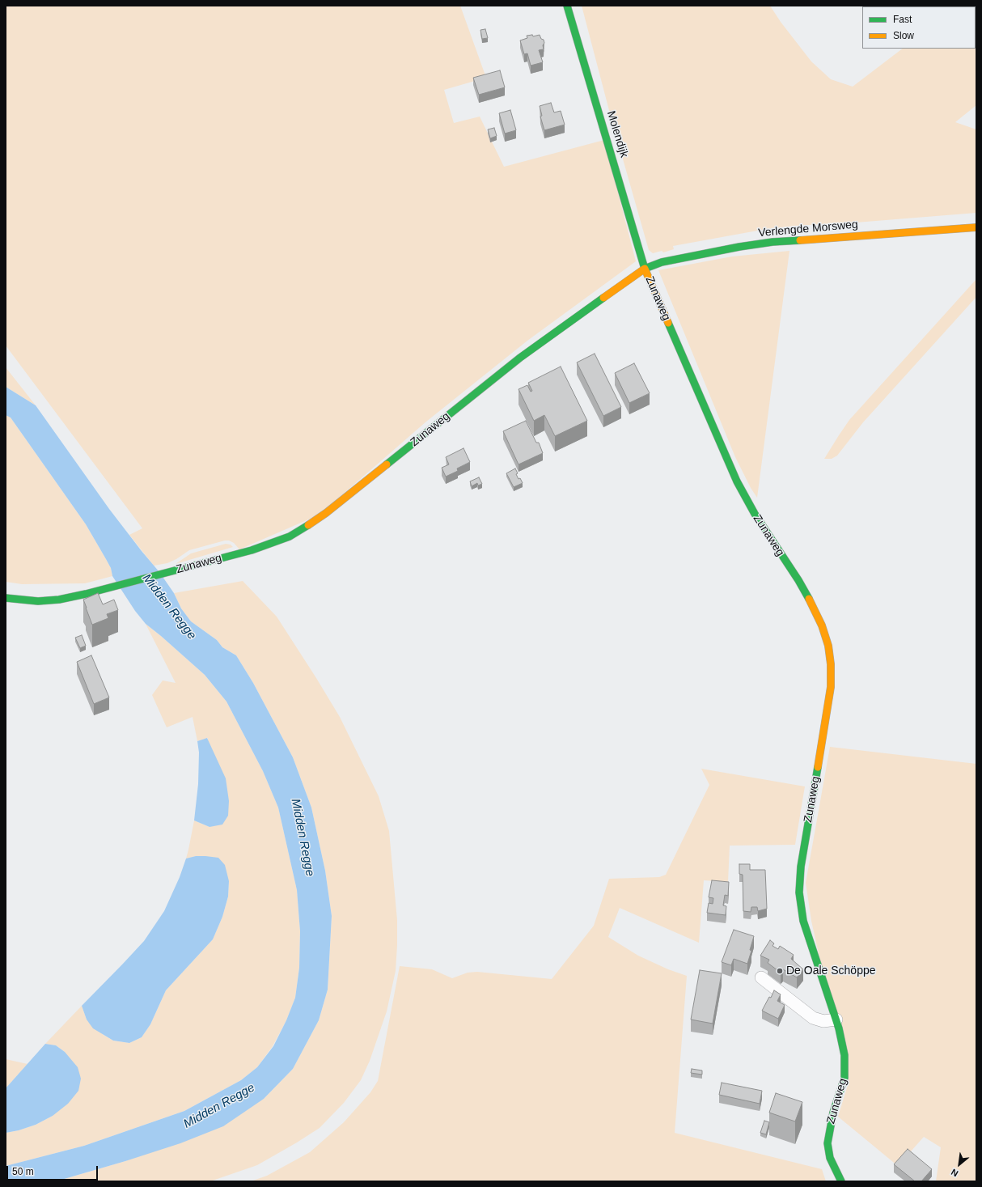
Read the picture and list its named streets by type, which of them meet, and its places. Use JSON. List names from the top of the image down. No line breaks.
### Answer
{"streets":{"street":["Molendijk","Verlengde Morsweg","Zunaweg"]},"crossings":[["Molendijk","Verlengde Morsweg"],["Molendijk","Zunaweg"],["Verlengde Morsweg","Zunaweg"]],"water":["Midden Regge"],"places":["De Oale Schöppe"],"legend":["Fast","Slow"],"scale_bar":"50 m","north":"bottom left"}
